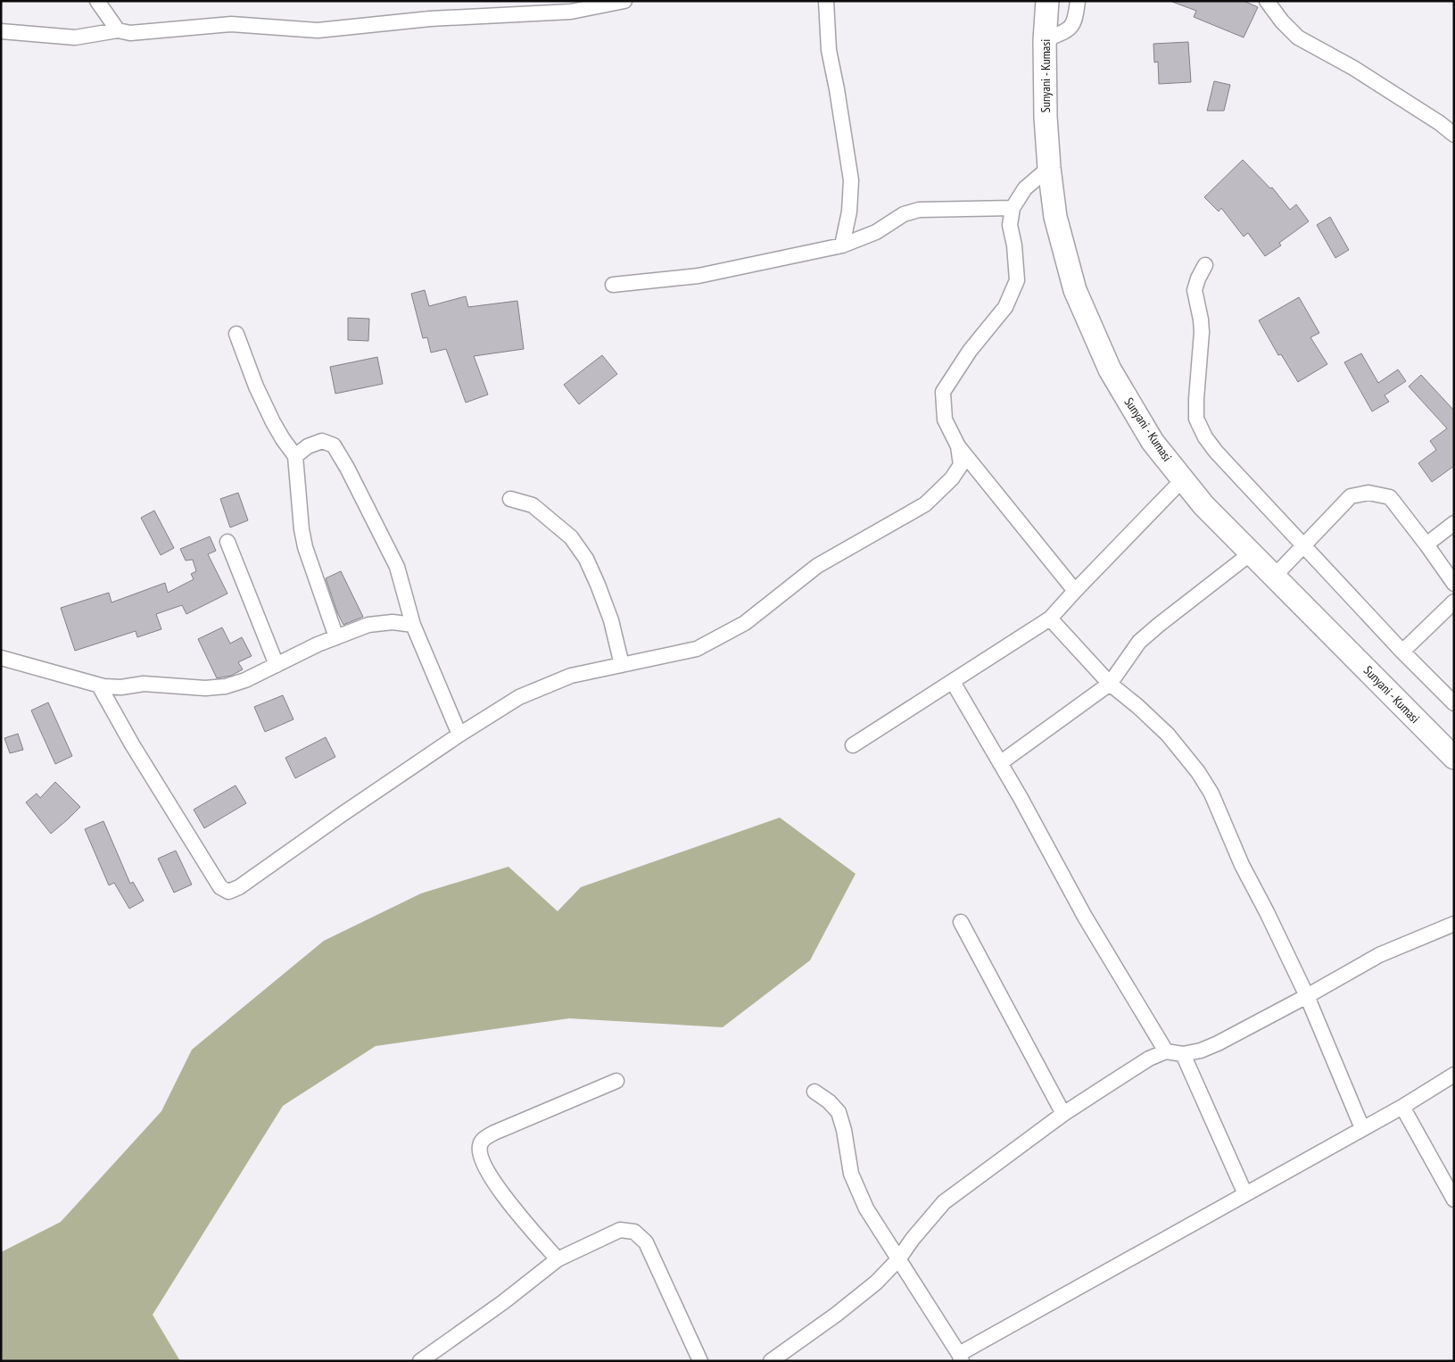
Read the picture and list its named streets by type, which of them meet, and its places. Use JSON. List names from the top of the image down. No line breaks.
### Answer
{"streets":{"main road":["Sunyani - Kumasi"]}}
